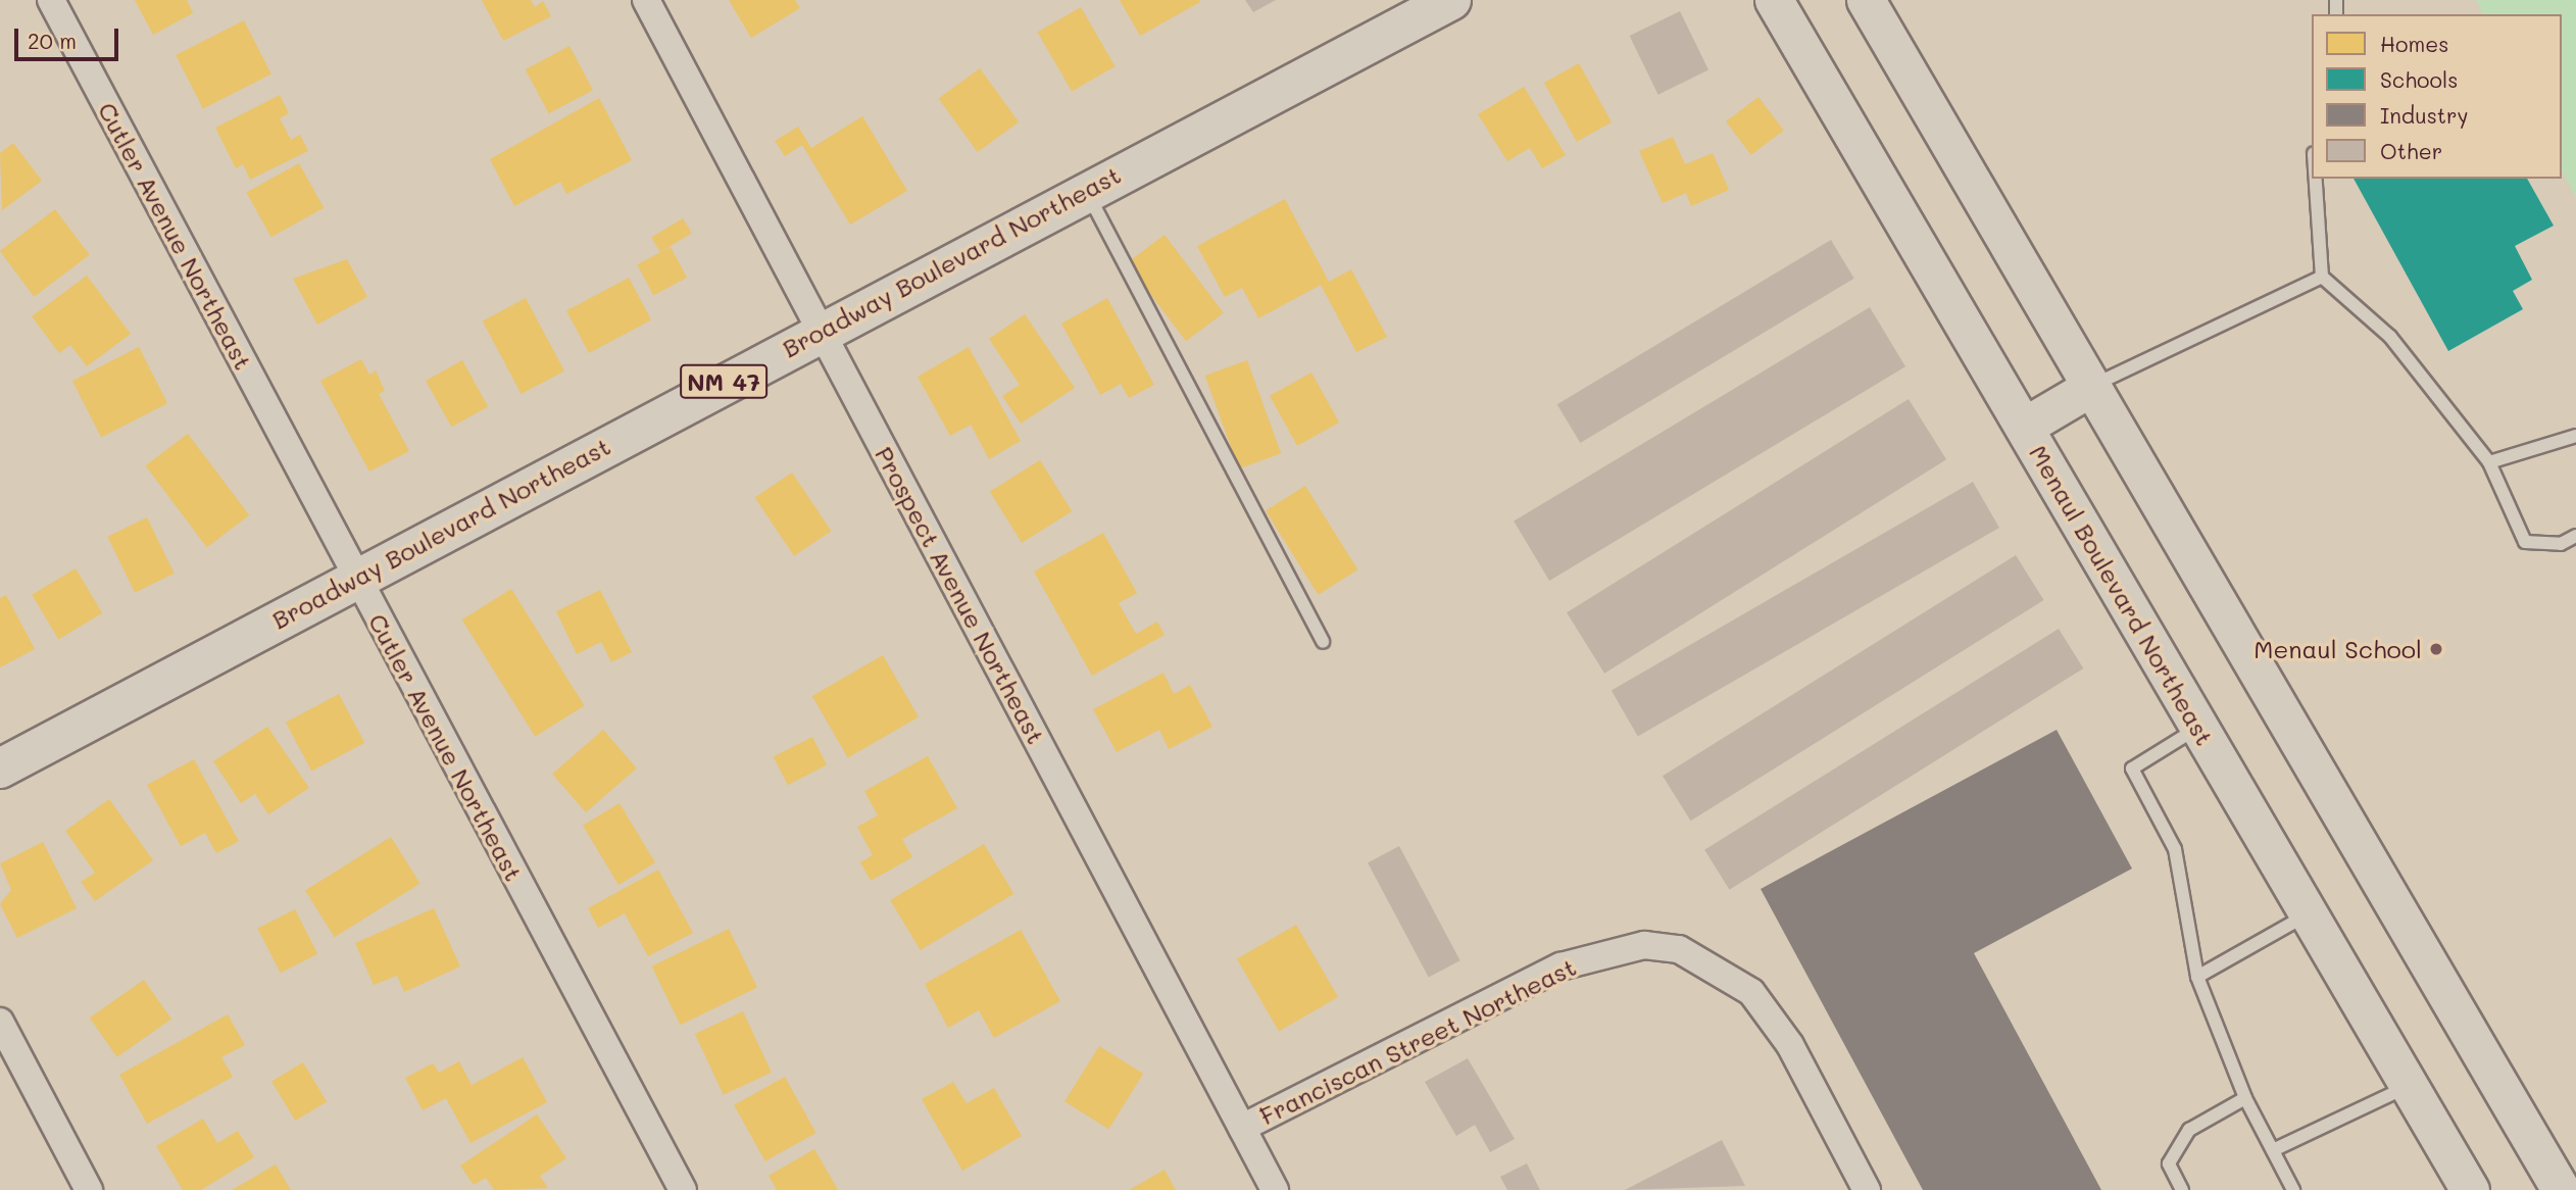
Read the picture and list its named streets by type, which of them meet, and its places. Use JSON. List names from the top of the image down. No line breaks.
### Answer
{"streets":{"main road":["Broadway Boulevard Northeast","NM 47","Menaul Boulevard Northeast"],"street":["Cutler Avenue Northeast","Prospect Avenue Northeast","Franciscan Street Northeast"]},"crossings":[["Cutler Avenue Northeast","Broadway Boulevard Northeast"],["Broadway Boulevard Northeast","Prospect Avenue Northeast"],["Prospect Avenue Northeast","Franciscan Street Northeast"]],"places":["Menaul School"],"legend":["Homes","Schools","Industry","Other"],"scale_bar":"20 m"}
